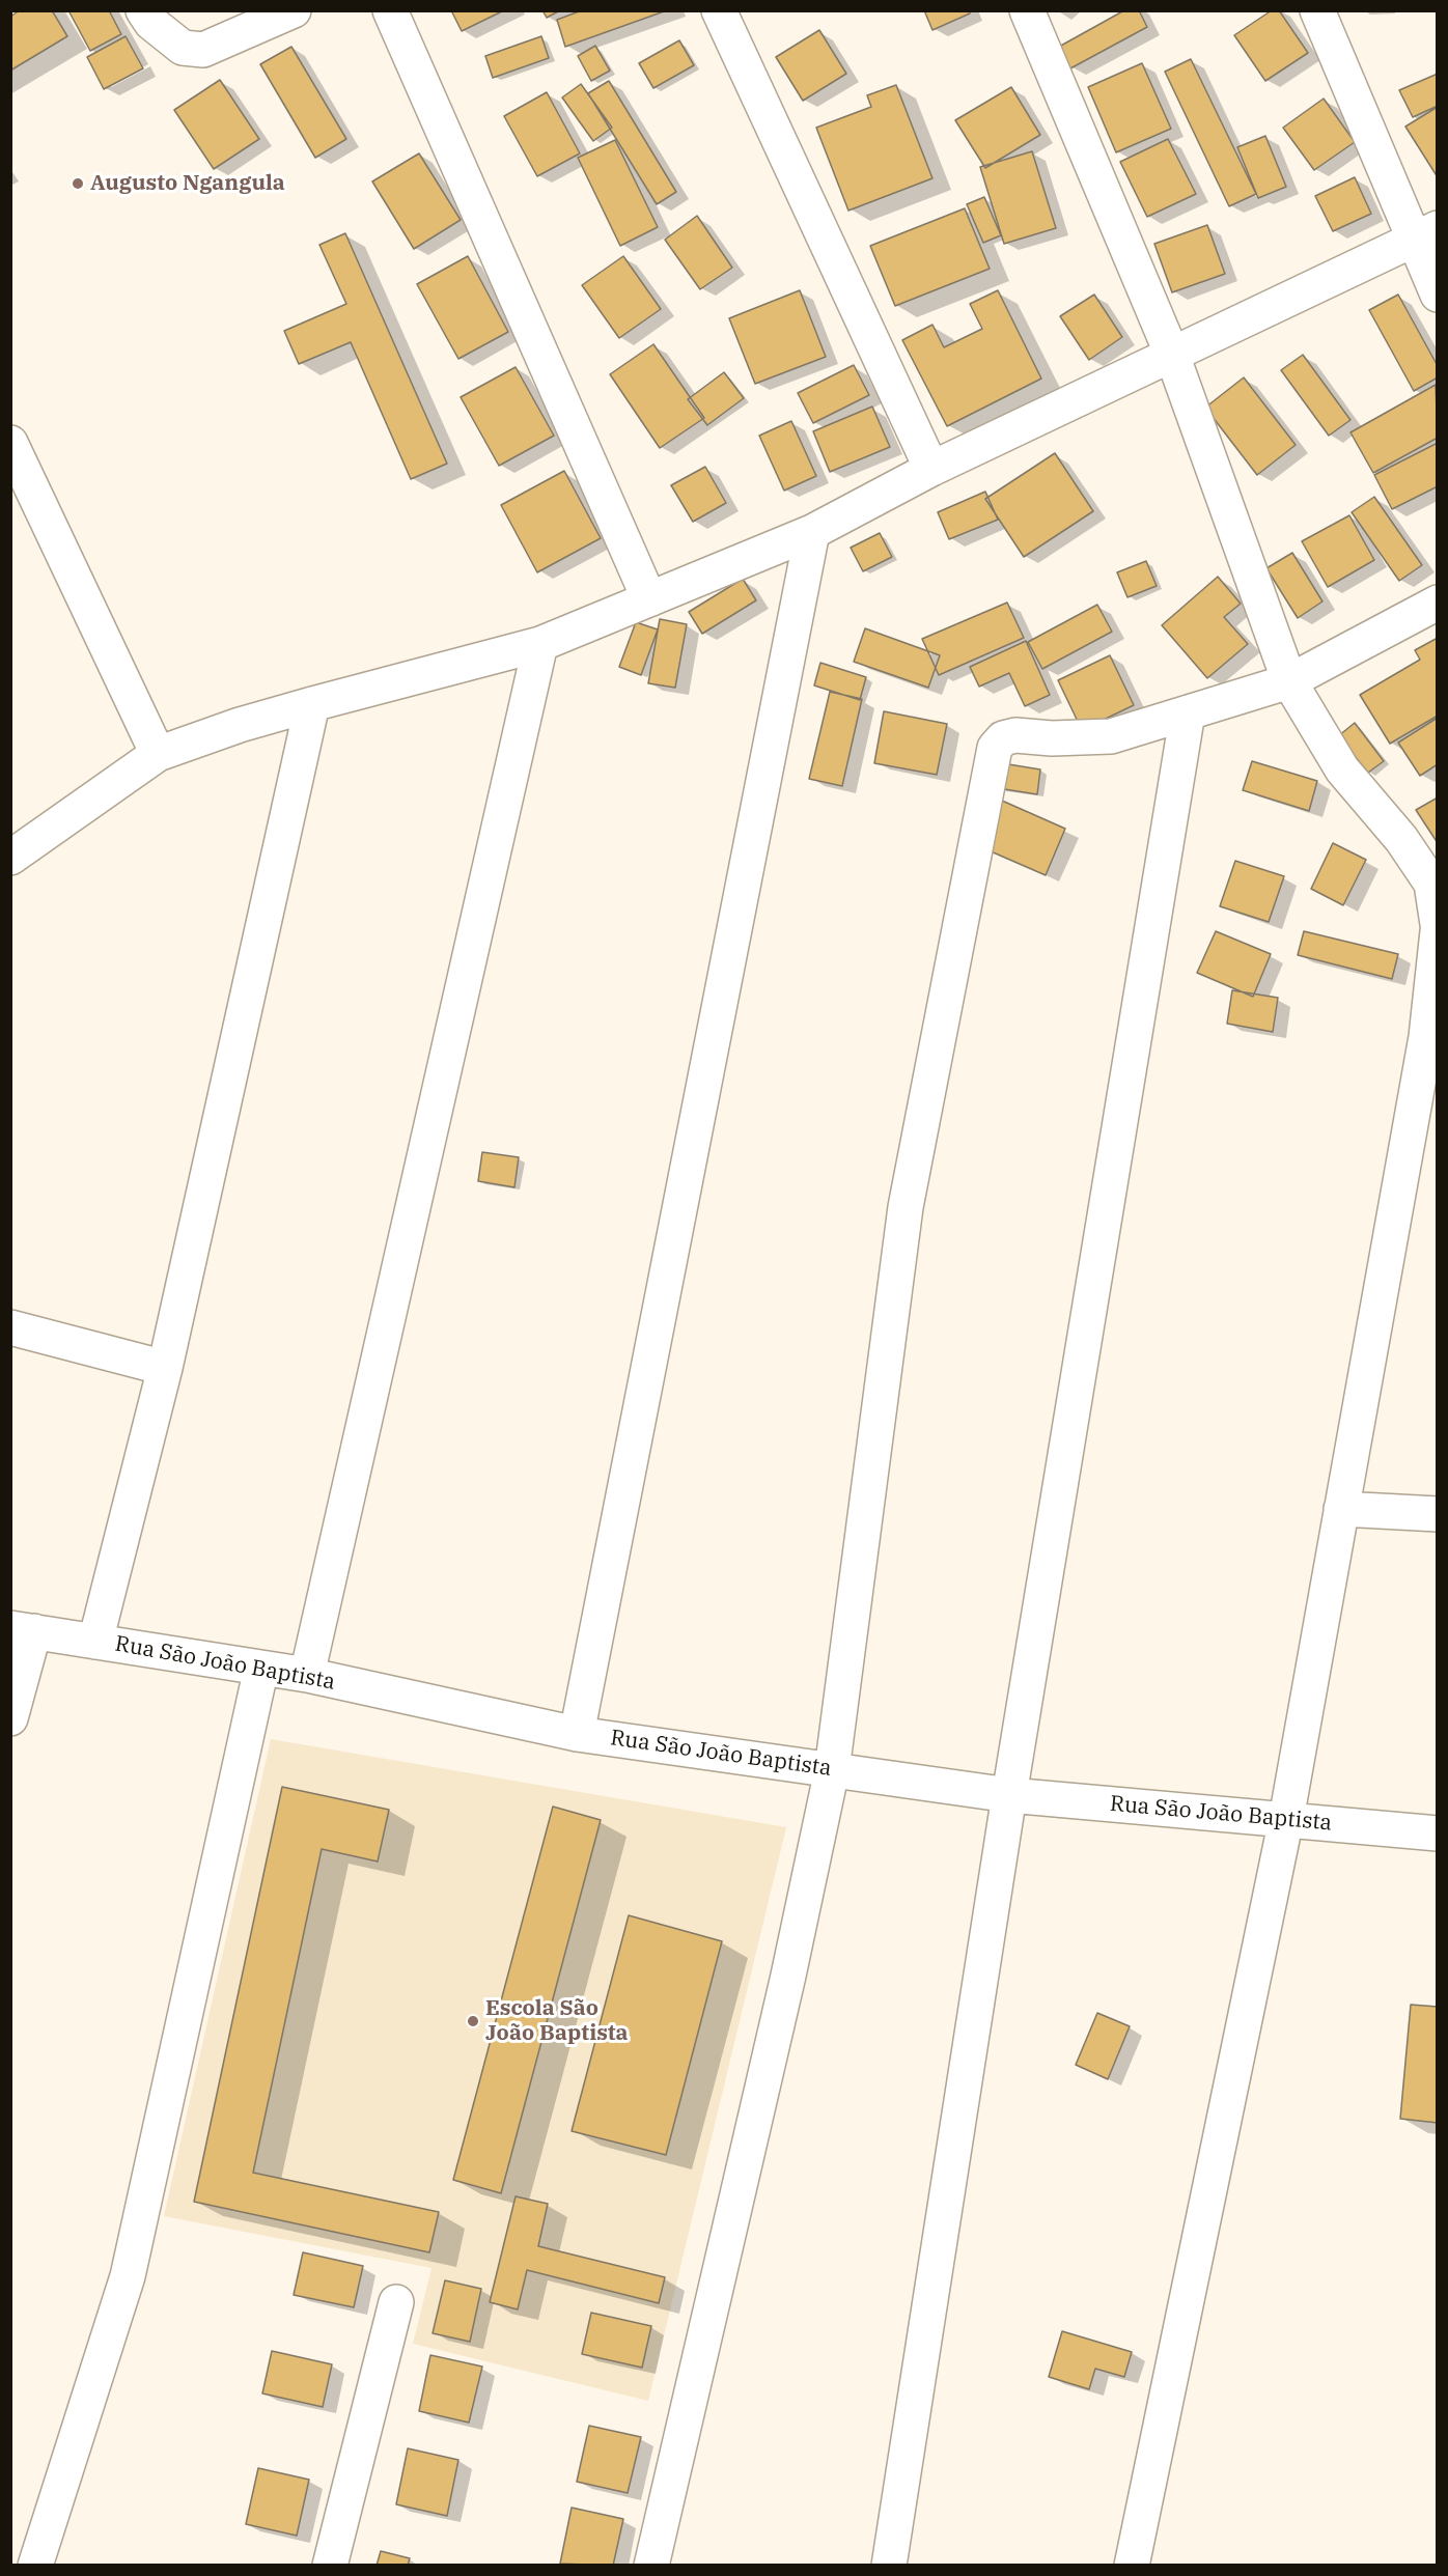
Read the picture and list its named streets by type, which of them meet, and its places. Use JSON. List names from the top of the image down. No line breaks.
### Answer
{"streets":{"street":["Rua São João Baptista"]},"places":["Augusto Ngangula","Escola São João Baptista"]}
